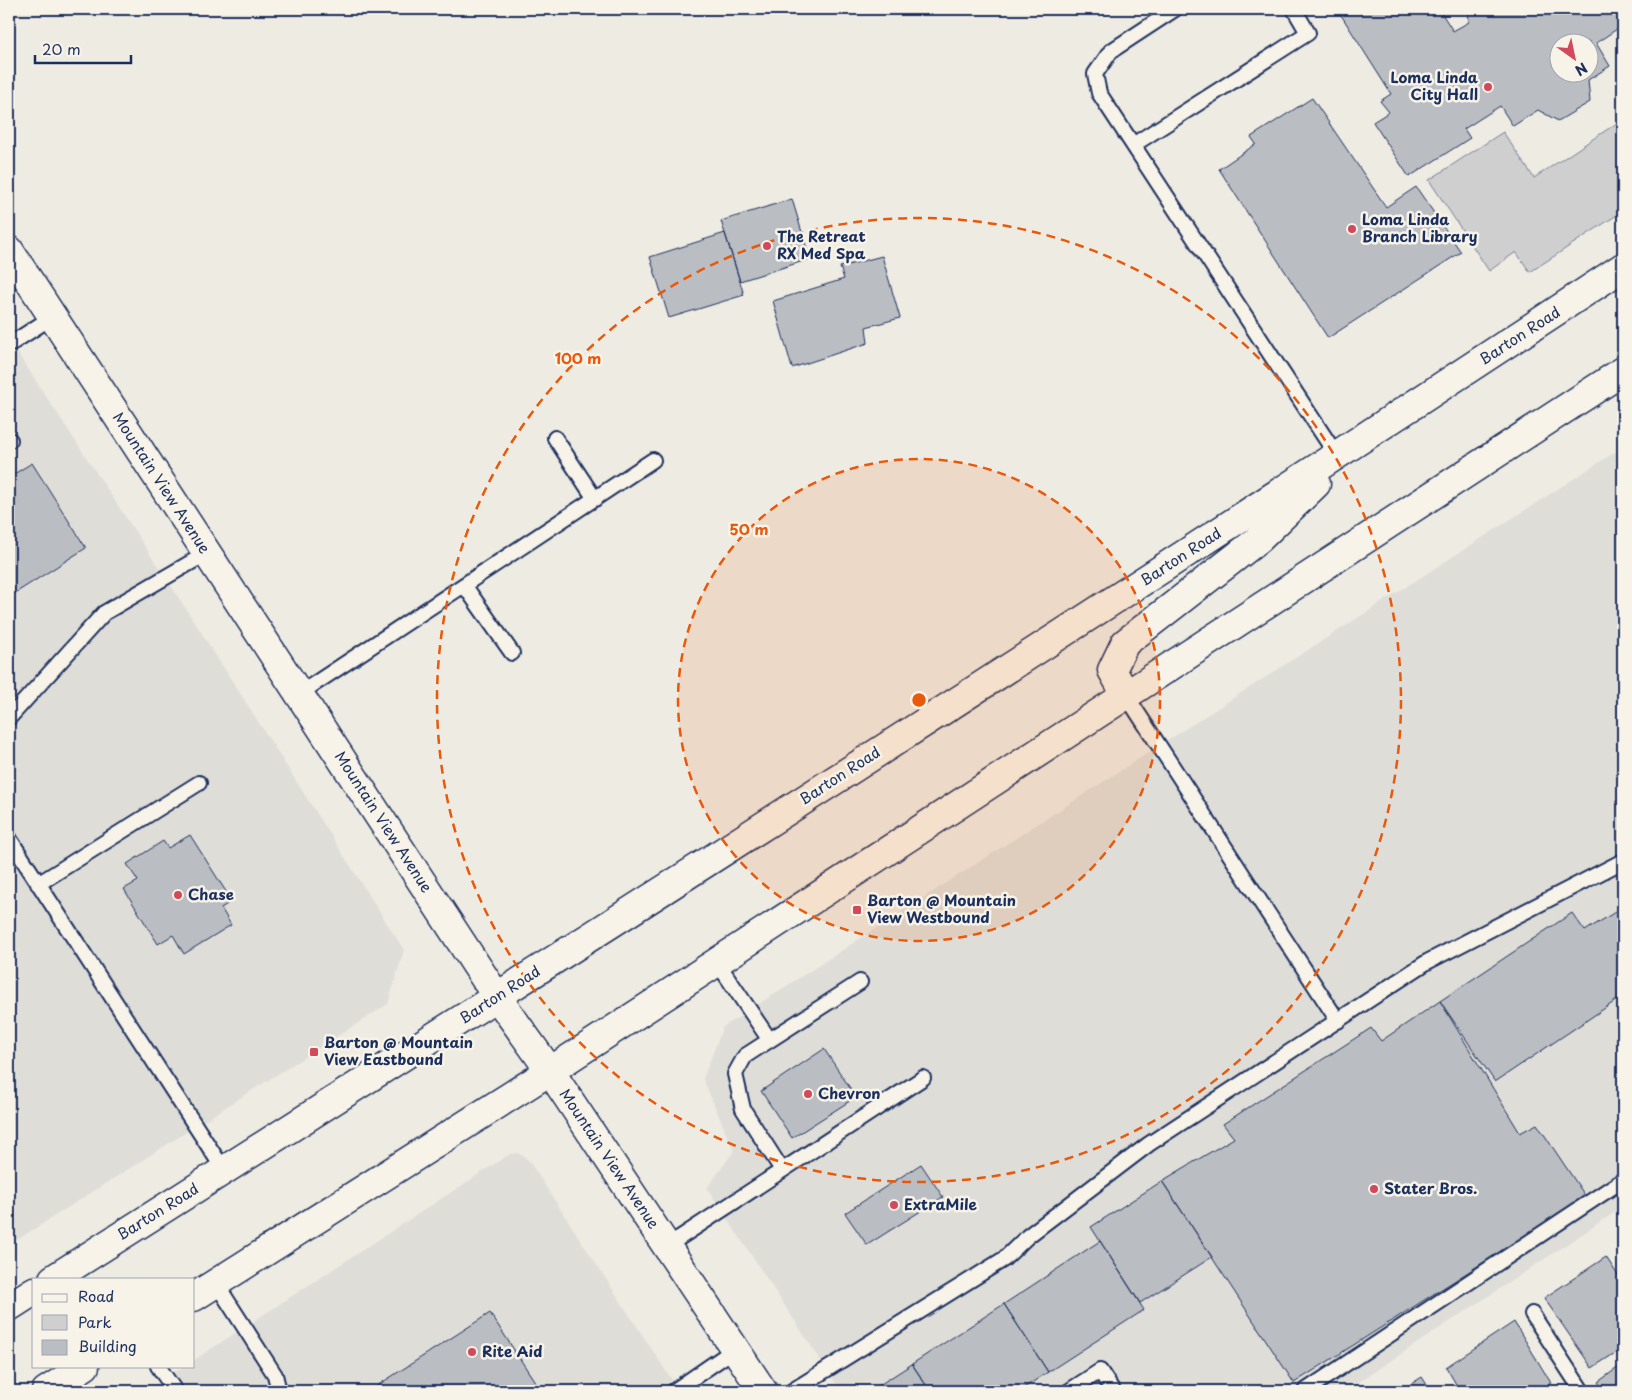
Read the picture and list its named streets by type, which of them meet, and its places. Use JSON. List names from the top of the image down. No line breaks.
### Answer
{"streets":{"main road":["Barton Road","Mountain View Avenue"]},"crossings":[["Barton Road","Mountain View Avenue"]],"places":{"other":["Loma Linda City Hall","Loma Linda Branch Library","The Retreat RX Med Spa","Chase","Chevron","Stater Bros.","ExtraMile","Rite Aid"],"transit":["Barton @ Mountain View Westbound","Barton @ Mountain View Eastbound"]},"legend":["Road","Park","Building"],"scale_bar":"20 m","north":"bottom right","rings":["100 m","50 m"]}
